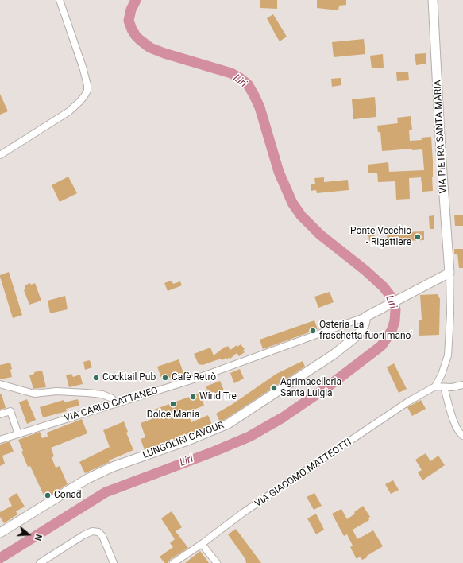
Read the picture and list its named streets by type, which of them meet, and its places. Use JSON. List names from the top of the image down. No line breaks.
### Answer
{"streets":{"street":["VIA PIETRA SANTA MARIA","VIA CARLO CATTANEO","LUNGOLIRI CAVOUR","VIA GIACOMO MATTEOTTI"]},"crossings":[["VIA CARLO CATTANEO","LUNGOLIRI CAVOUR"]],"water":["Liri"],"places":["Ponte Vecchio - Rigattiere","Osteria 'La fraschetta fuori mano'","Cocktail Pub","Cafè Retrò","Agrimacelleria Santa Luigia","Wind Tre","Dolce Mania","Conad"],"north":"right"}
